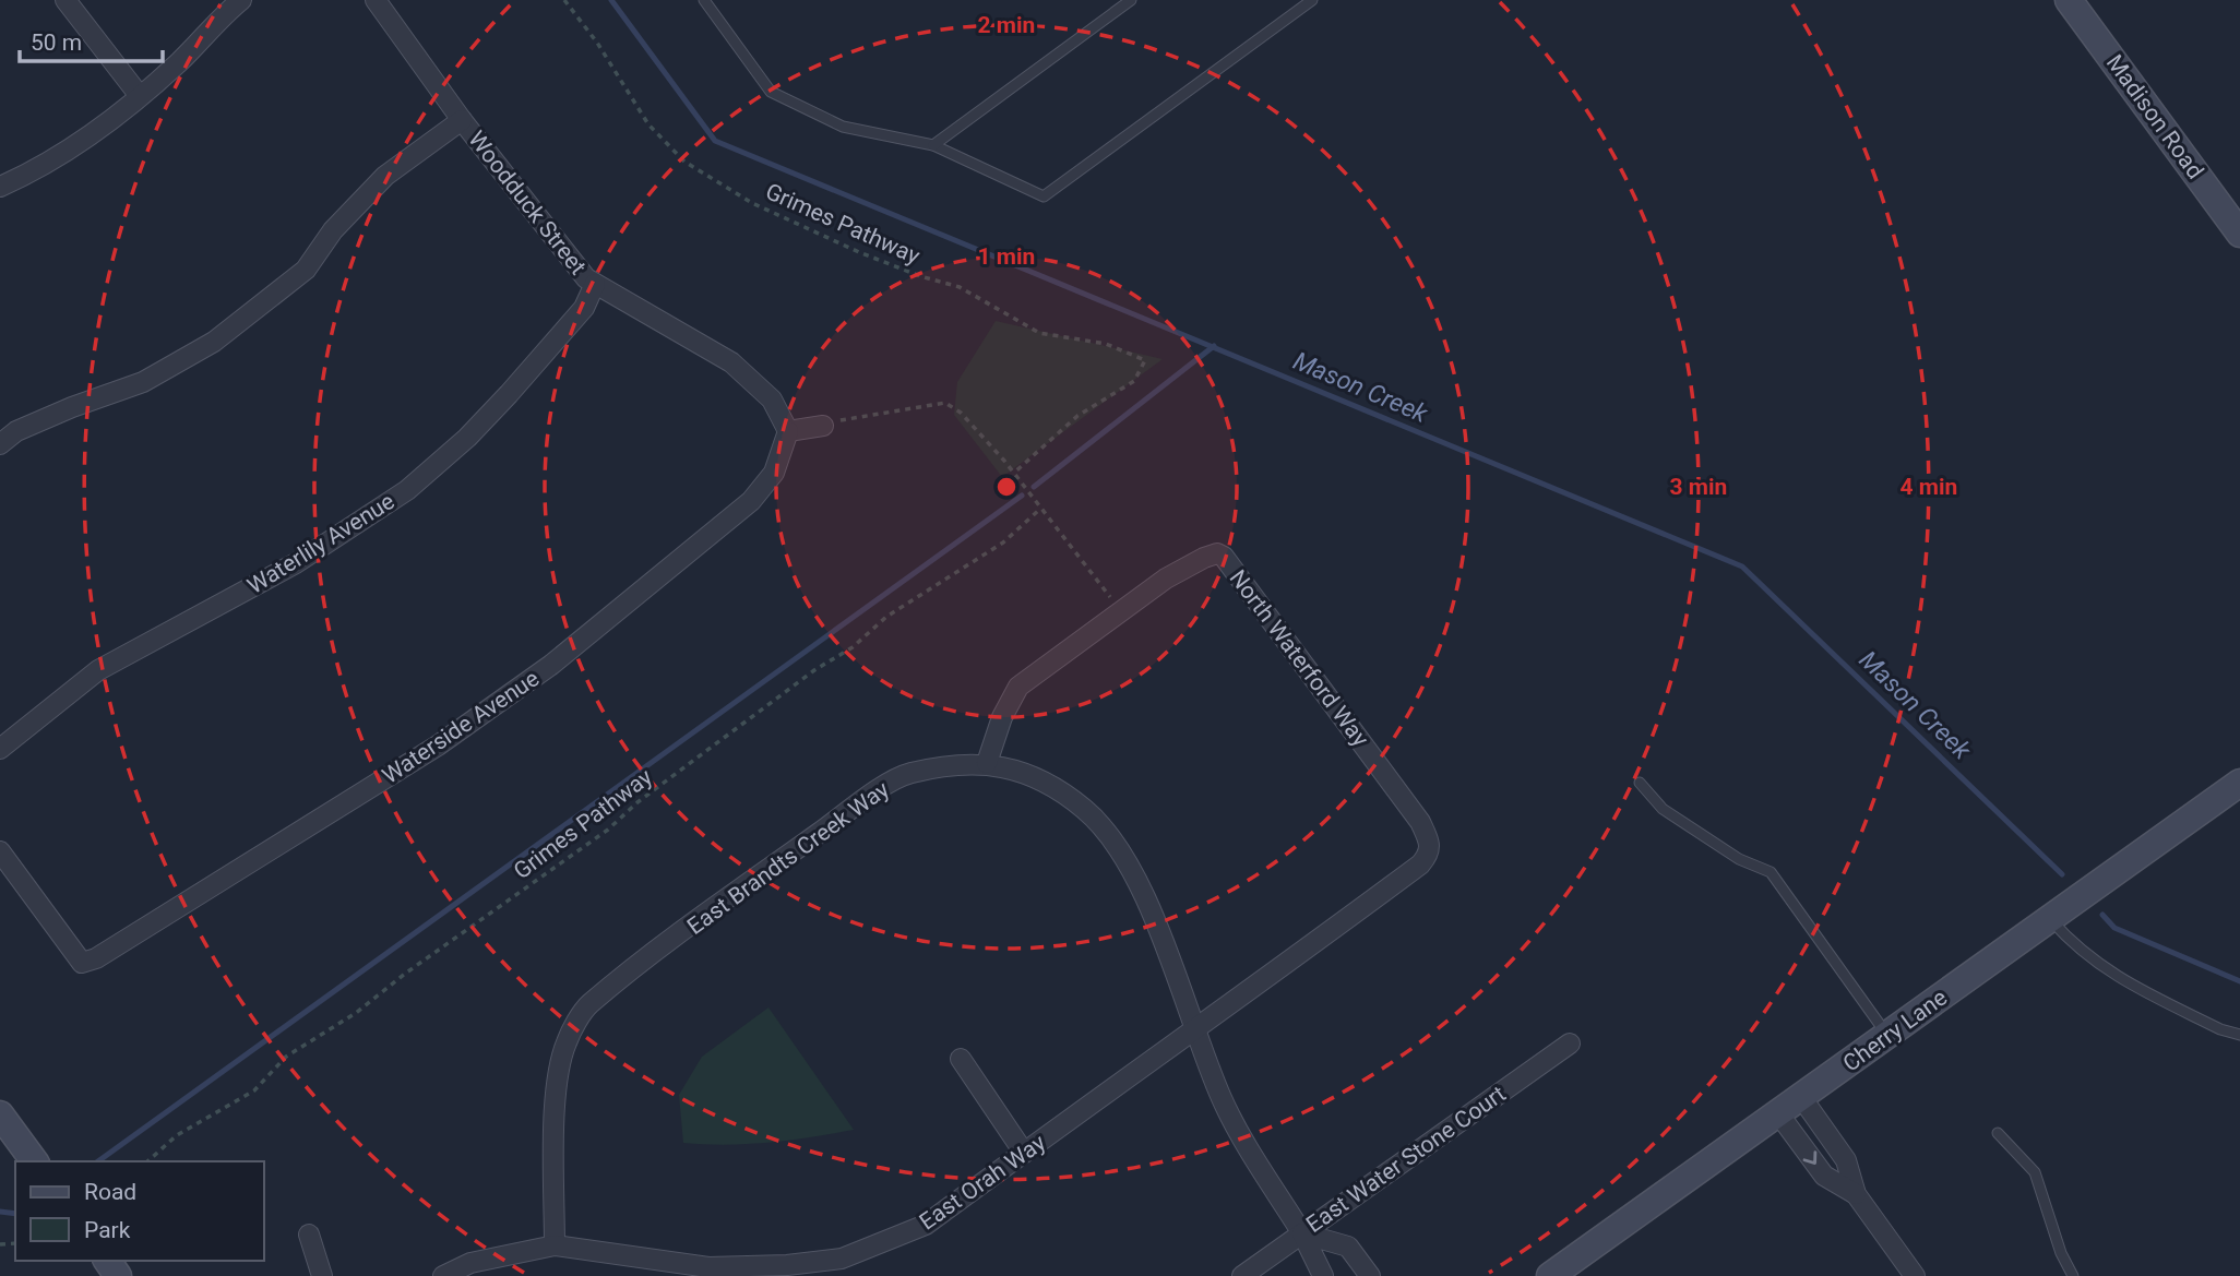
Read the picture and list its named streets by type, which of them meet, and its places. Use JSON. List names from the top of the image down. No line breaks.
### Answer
{"streets":{"main road":["Madison Road","Cherry Lane"],"street":["Woodduck Street","Waterlily Avenue","North Waterford Way","Waterside Avenue","East Brandts Creek Way","East Water Stone Court","East Orah Way"],"path":["Grimes Pathway"]},"crossings":[["Woodduck Street","Waterlily Avenue"],["Woodduck Street","Waterside Avenue"],["North Waterford Way","East Brandts Creek Way"],["North Waterford Way","East Orah Way"],["East Brandts Creek Way","East Water Stone Court"],["East Brandts Creek Way","East Orah Way"]],"water":["Mason Creek"],"legend":["Road","Park"],"scale_bar":"50 m","rings":["2 min","1 min","3 min","4 min"]}
